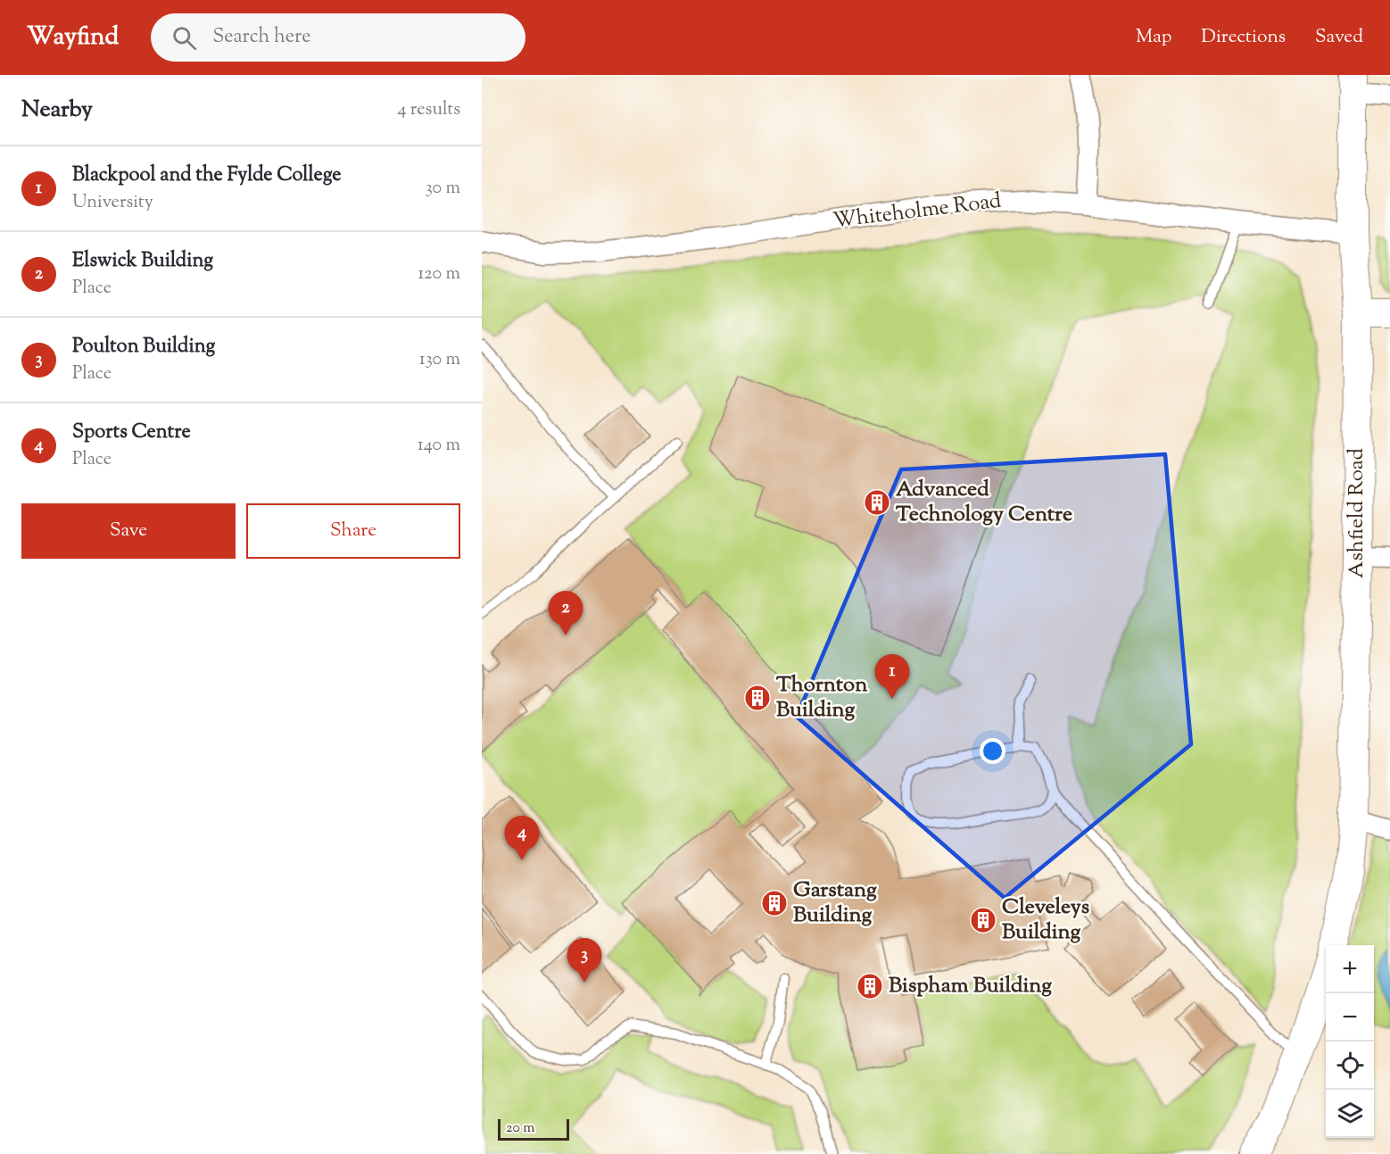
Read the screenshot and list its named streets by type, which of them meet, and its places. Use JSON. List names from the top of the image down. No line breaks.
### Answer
{"streets":{"street":["Whiteholme Road","Ashfield Road"]},"crossings":[["Whiteholme Road","Ashfield Road"]],"places":{"building":["Advanced Technology Centre","Thornton Building","Garstang Building","Cleveleys Building","Bispham Building"]},"scale_bar":"20 m","page":{"header":"Wayfind","search":"Search here","nav":["Map","Directions","Saved"],"heading":["Nearby","4 results"],"list":[{"mark":"1","name":"Blackpool and the Fylde College","note":"University","value":"30 m"},{"mark":"2","name":"Elswick Building","note":"Place","value":"120 m"},{"mark":"3","name":"Poulton Building","note":"Place","value":"130 m"},{"mark":"4","name":"Sports Centre","note":"Place","value":"140 m"}],"buttons":["Save","Share"],"pins":["2","1","4","3"],"map_buttons":["+","−"],"scale":"20 m"}}
